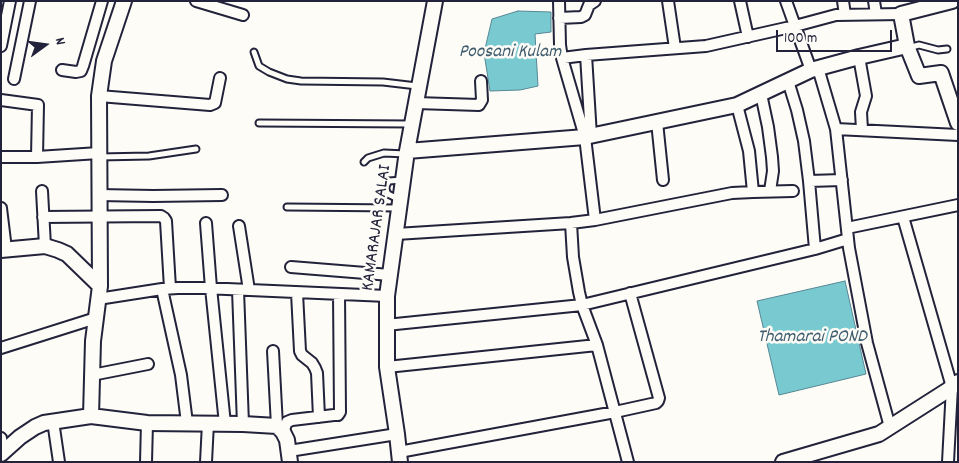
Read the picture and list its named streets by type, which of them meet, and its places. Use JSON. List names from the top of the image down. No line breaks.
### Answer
{"streets":{"street":["KAMARAJAR SALAI"]},"water":["Poosani Kulam","Thamarai POND"],"scale_bar":"100 m","north":"right"}
